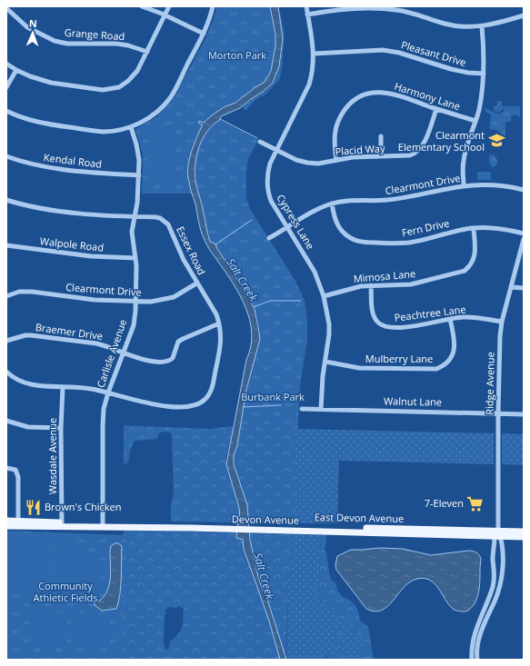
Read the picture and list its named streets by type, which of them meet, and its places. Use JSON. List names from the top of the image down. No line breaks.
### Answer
{"streets":{"main road":["East Devon Avenue","Devon Avenue"],"street":["Grange Road","Pleasant Drive","Harmony Lane","Placid Way","Kendal Road","Clearmont Drive","Cypress Lane","Fern Drive","Walpole Road","Essex Road","Mimosa Lane","Peachtree Lane","Braemer Drive","Carlisle Avenue","Mulberry Lane","Ridge Avenue","Walnut Lane","Wasdale Avenue"]},"crossings":[["Pleasant Drive","Cypress Lane"],["Harmony Lane","Placid Way"],["Placid Way","Cypress Lane"],["Kendal Road","Carlisle Avenue"],["Clearmont Drive","Cypress Lane"],["Clearmont Drive","Fern Drive"],["Clearmont Drive","Essex Road"],["Clearmont Drive","Carlisle Avenue"],["Cypress Lane","Mimosa Lane"],["Cypress Lane","Mulberry Lane"],["Cypress Lane","Walnut Lane"],["Fern Drive","Mimosa Lane"],["Walpole Road","Carlisle Avenue"],["Essex Road","Braemer Drive"],["Essex Road","Carlisle Avenue"],["Essex Road","Wasdale Avenue"],["Mimosa Lane","Peachtree Lane"],["Peachtree Lane","Mulberry Lane"],["Peachtree Lane","Ridge Avenue"],["Braemer Drive","Carlisle Avenue"],["Carlisle Avenue","Devon Avenue"],["Ridge Avenue","Walnut Lane"],["Ridge Avenue","East Devon Avenue"],["Wasdale Avenue","Devon Avenue"],["East Devon Avenue","Devon Avenue"]],"water":["Salt Creek"],"parks":["Morton Park","Burbank Park","Community Athletic Fields"],"places":{"school or university":["Clearmont Elementary School"],"supermarket":["7-Eleven"],"restaurant":["Brown's Chicken"]},"north":"top"}
